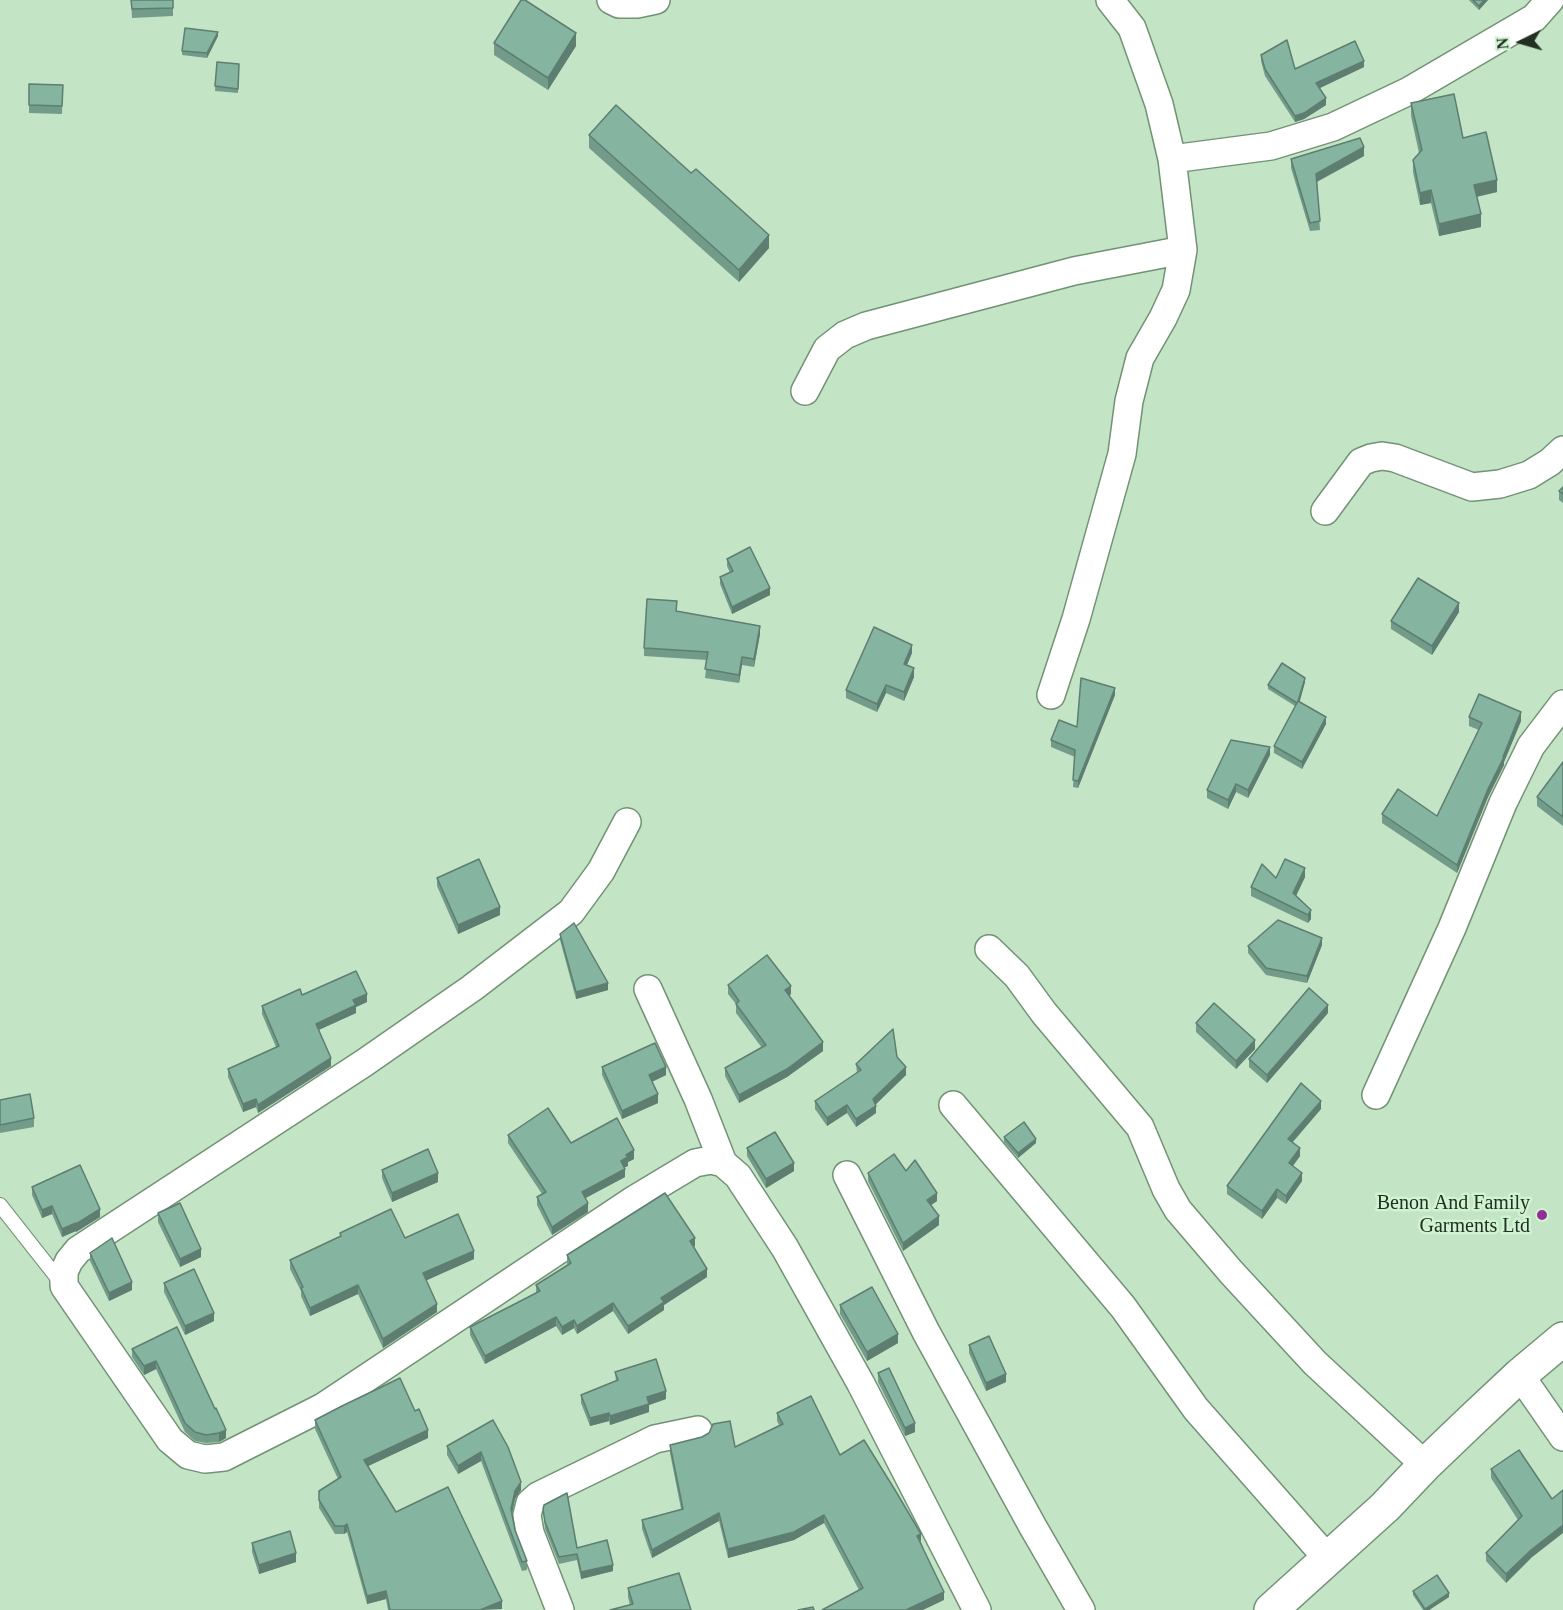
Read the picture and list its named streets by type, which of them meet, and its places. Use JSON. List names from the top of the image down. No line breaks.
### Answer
{"places":["Benon And Family Garments Ltd"],"north":"left"}
